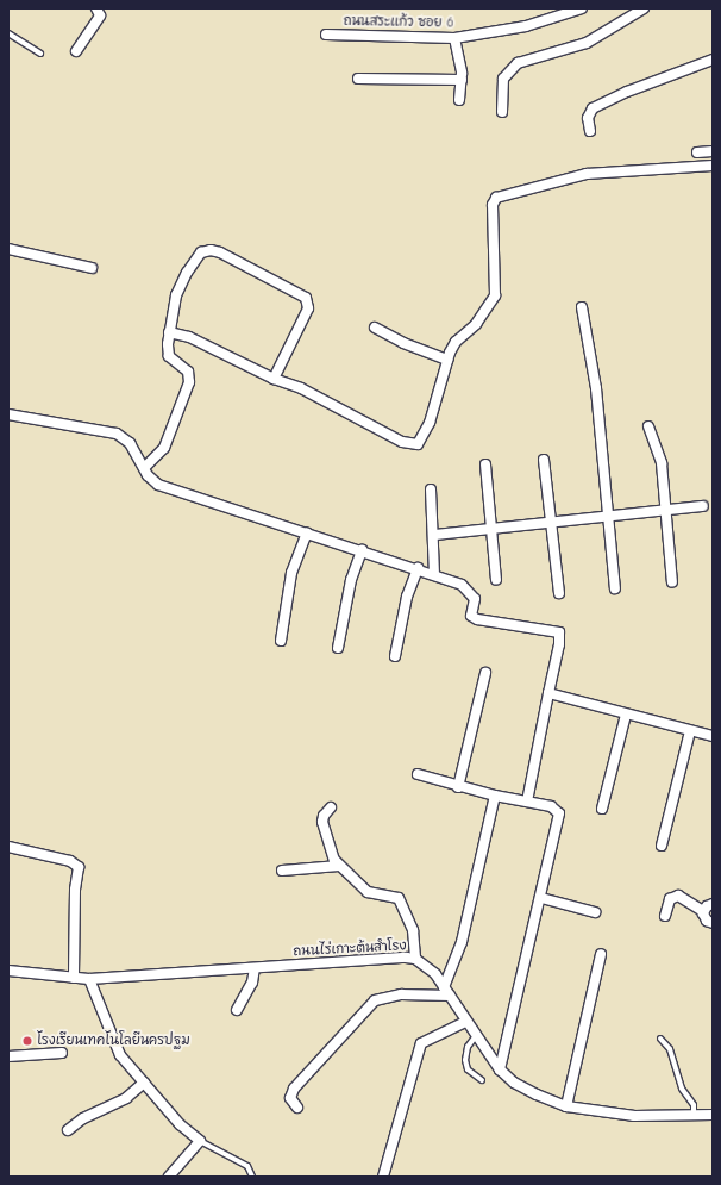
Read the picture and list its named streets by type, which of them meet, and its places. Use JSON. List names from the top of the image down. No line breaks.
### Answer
{"streets":{"street":["ถนนสระแก้ว ซอย 6","ถนนไร่เกาะต้นสำโรง"]},"places":["โรงเรียนเทคโนโลยีนครปฐม"]}
